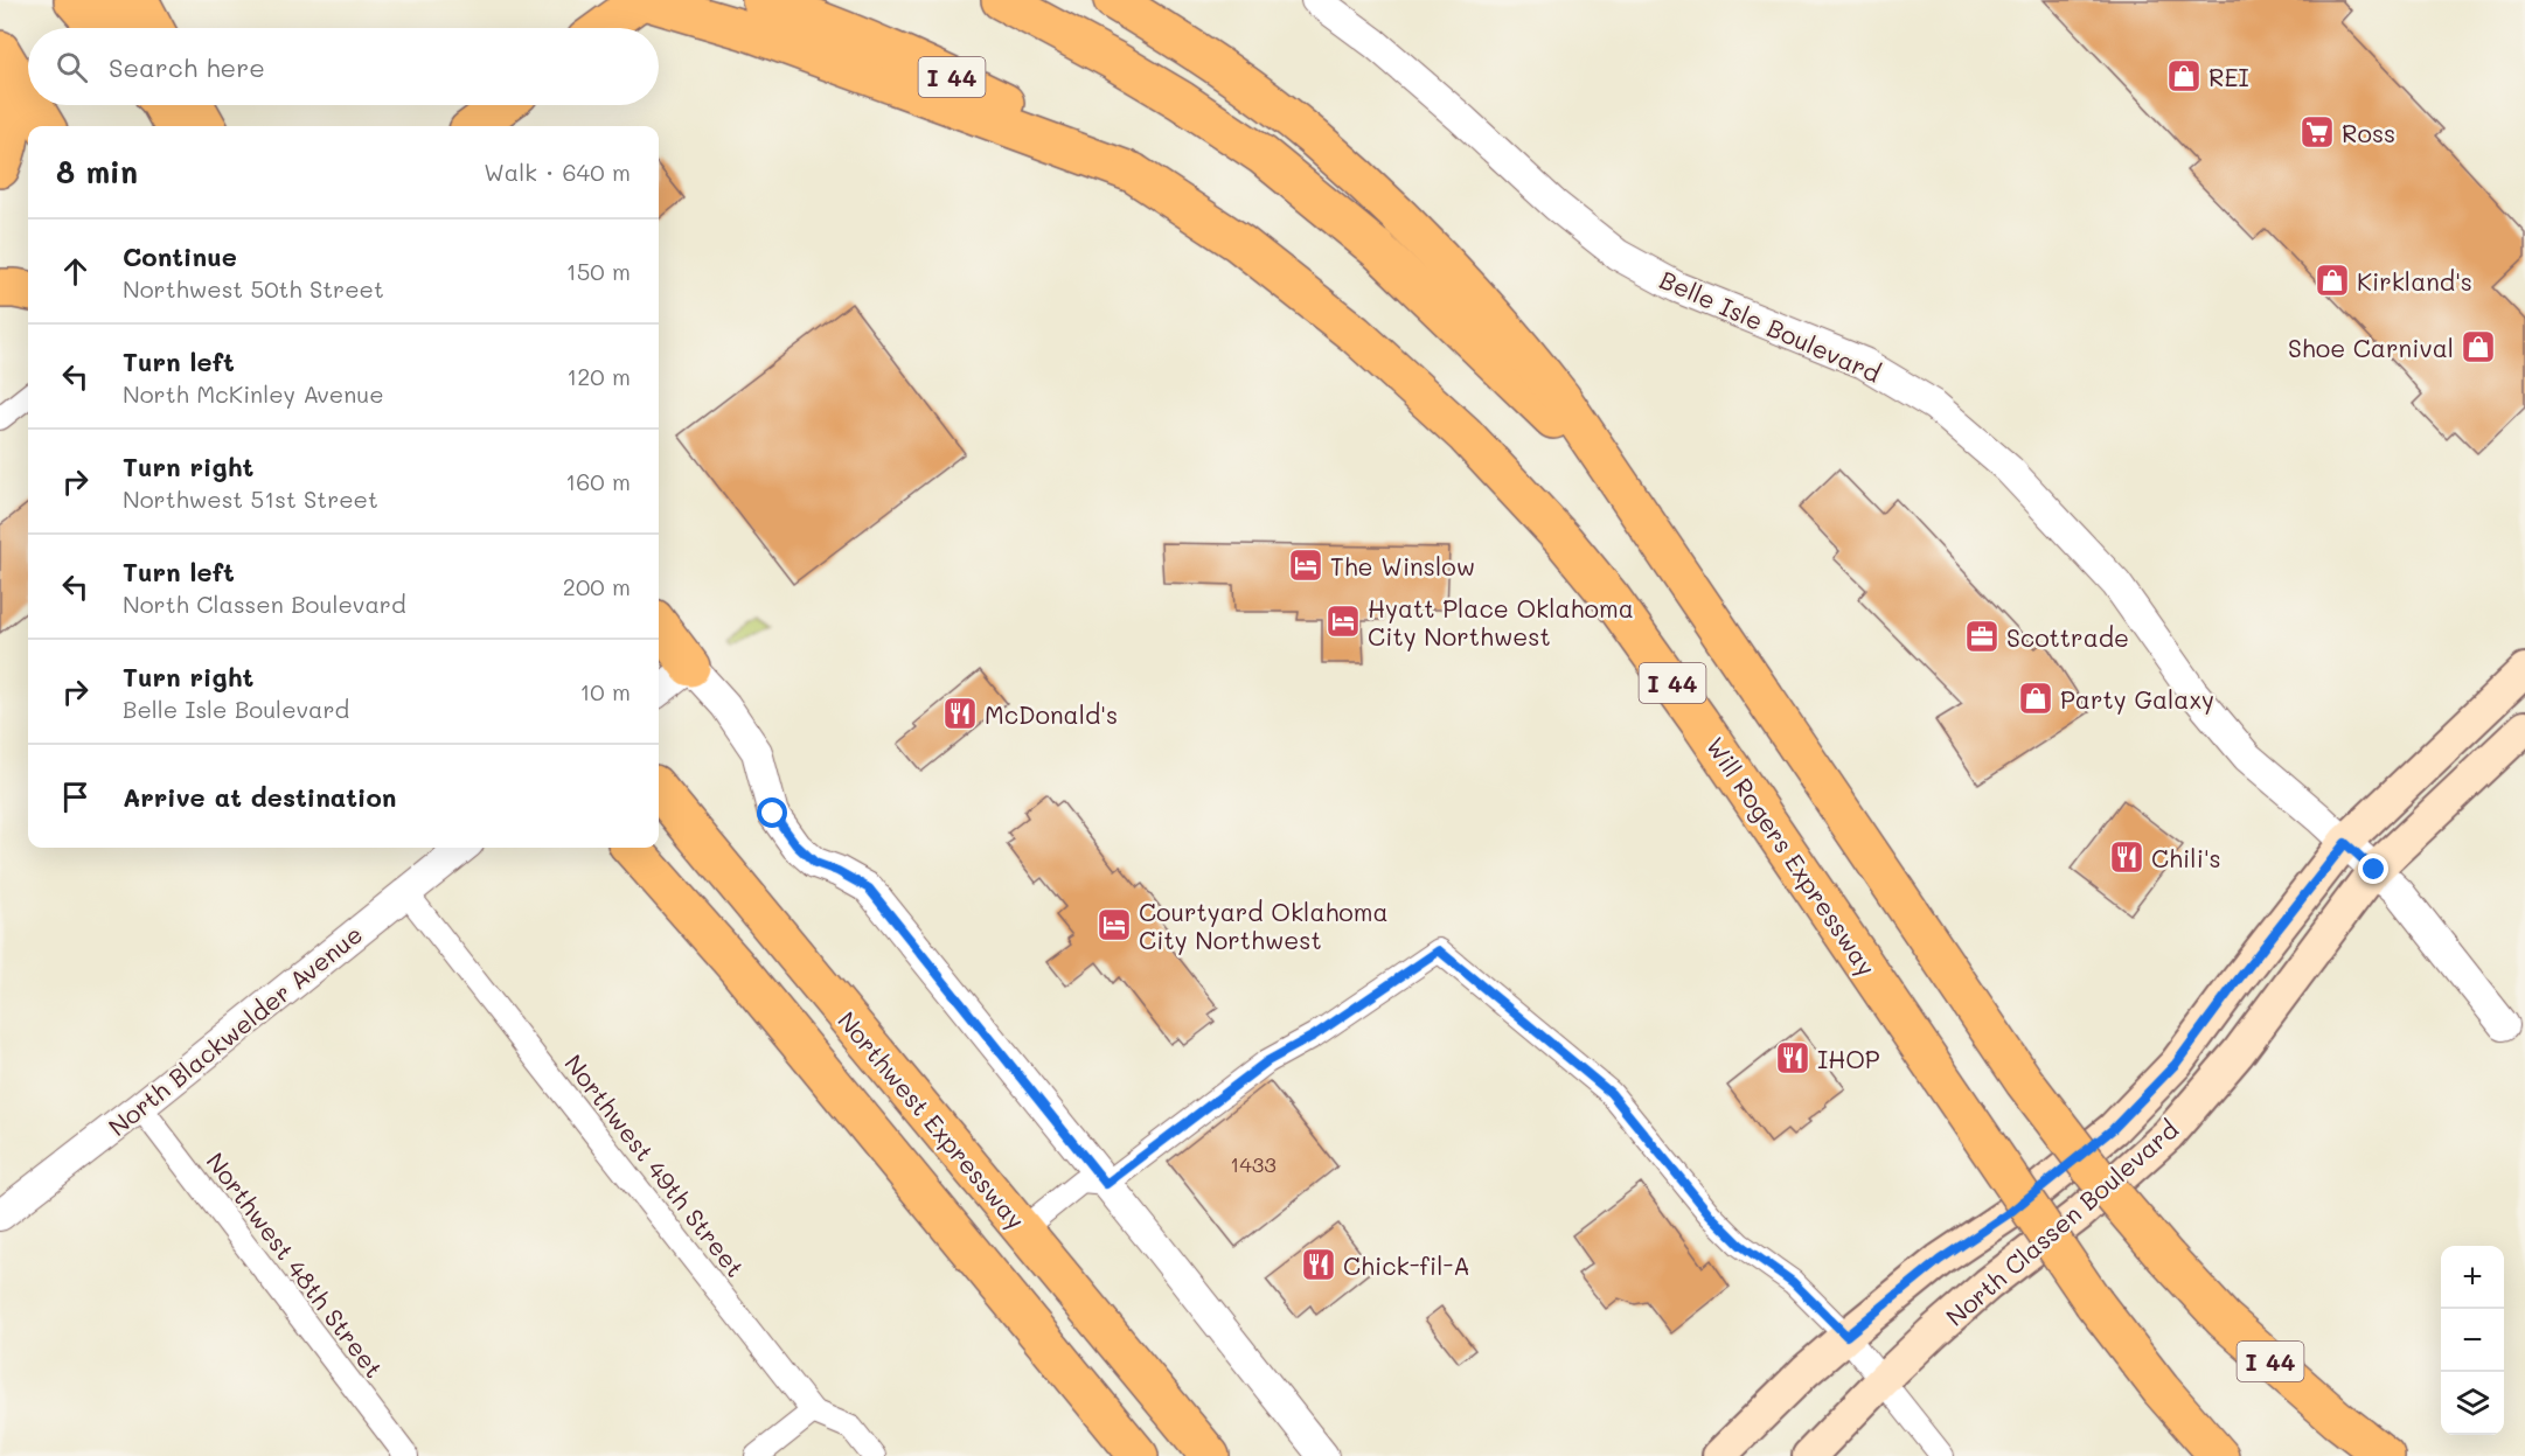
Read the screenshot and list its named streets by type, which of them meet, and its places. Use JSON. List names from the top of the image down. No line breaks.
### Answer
{"streets":{"highway":["I 44","Will Rogers Expressway","Northwest Expressway"],"main road":["North Classen Boulevard"],"street":["Belle Isle Boulevard","North Blackwelder Avenue","Northwest 49th Street","Northwest 48th Street"]},"crossings":[["Belle Isle Boulevard","North Classen Boulevard"],["North Blackwelder Avenue","Northwest 49th Street"],["North Blackwelder Avenue","Northwest 48th Street"]],"places":{"shop":["REI","Kirkland's","Shoe Carnival","Party Galaxy"],"supermarket":["Ross"],"hotel":["The Winslow","Hyatt Place Oklahoma City Northwest","Courtyard Oklahoma City Northwest"],"office":["Scottrade"],"restaurant":["McDonald's","Chili's","IHOP","Chick-fil-A"]},"house_numbers":["1433"],"page":{"search":"Search here","heading":["8 min","Walk · 640 m"],"list":[["Continue","Northwest 50th Street","150 m"],["Turn left","North McKinley Avenue","120 m"],["Turn right","Northwest 51st Street","160 m"],["Turn left","North Classen Boulevard","200 m"],["Turn right","Belle Isle Boulevard","10 m"],"Arrive at destination"],"map_buttons":["+","−"]}}
